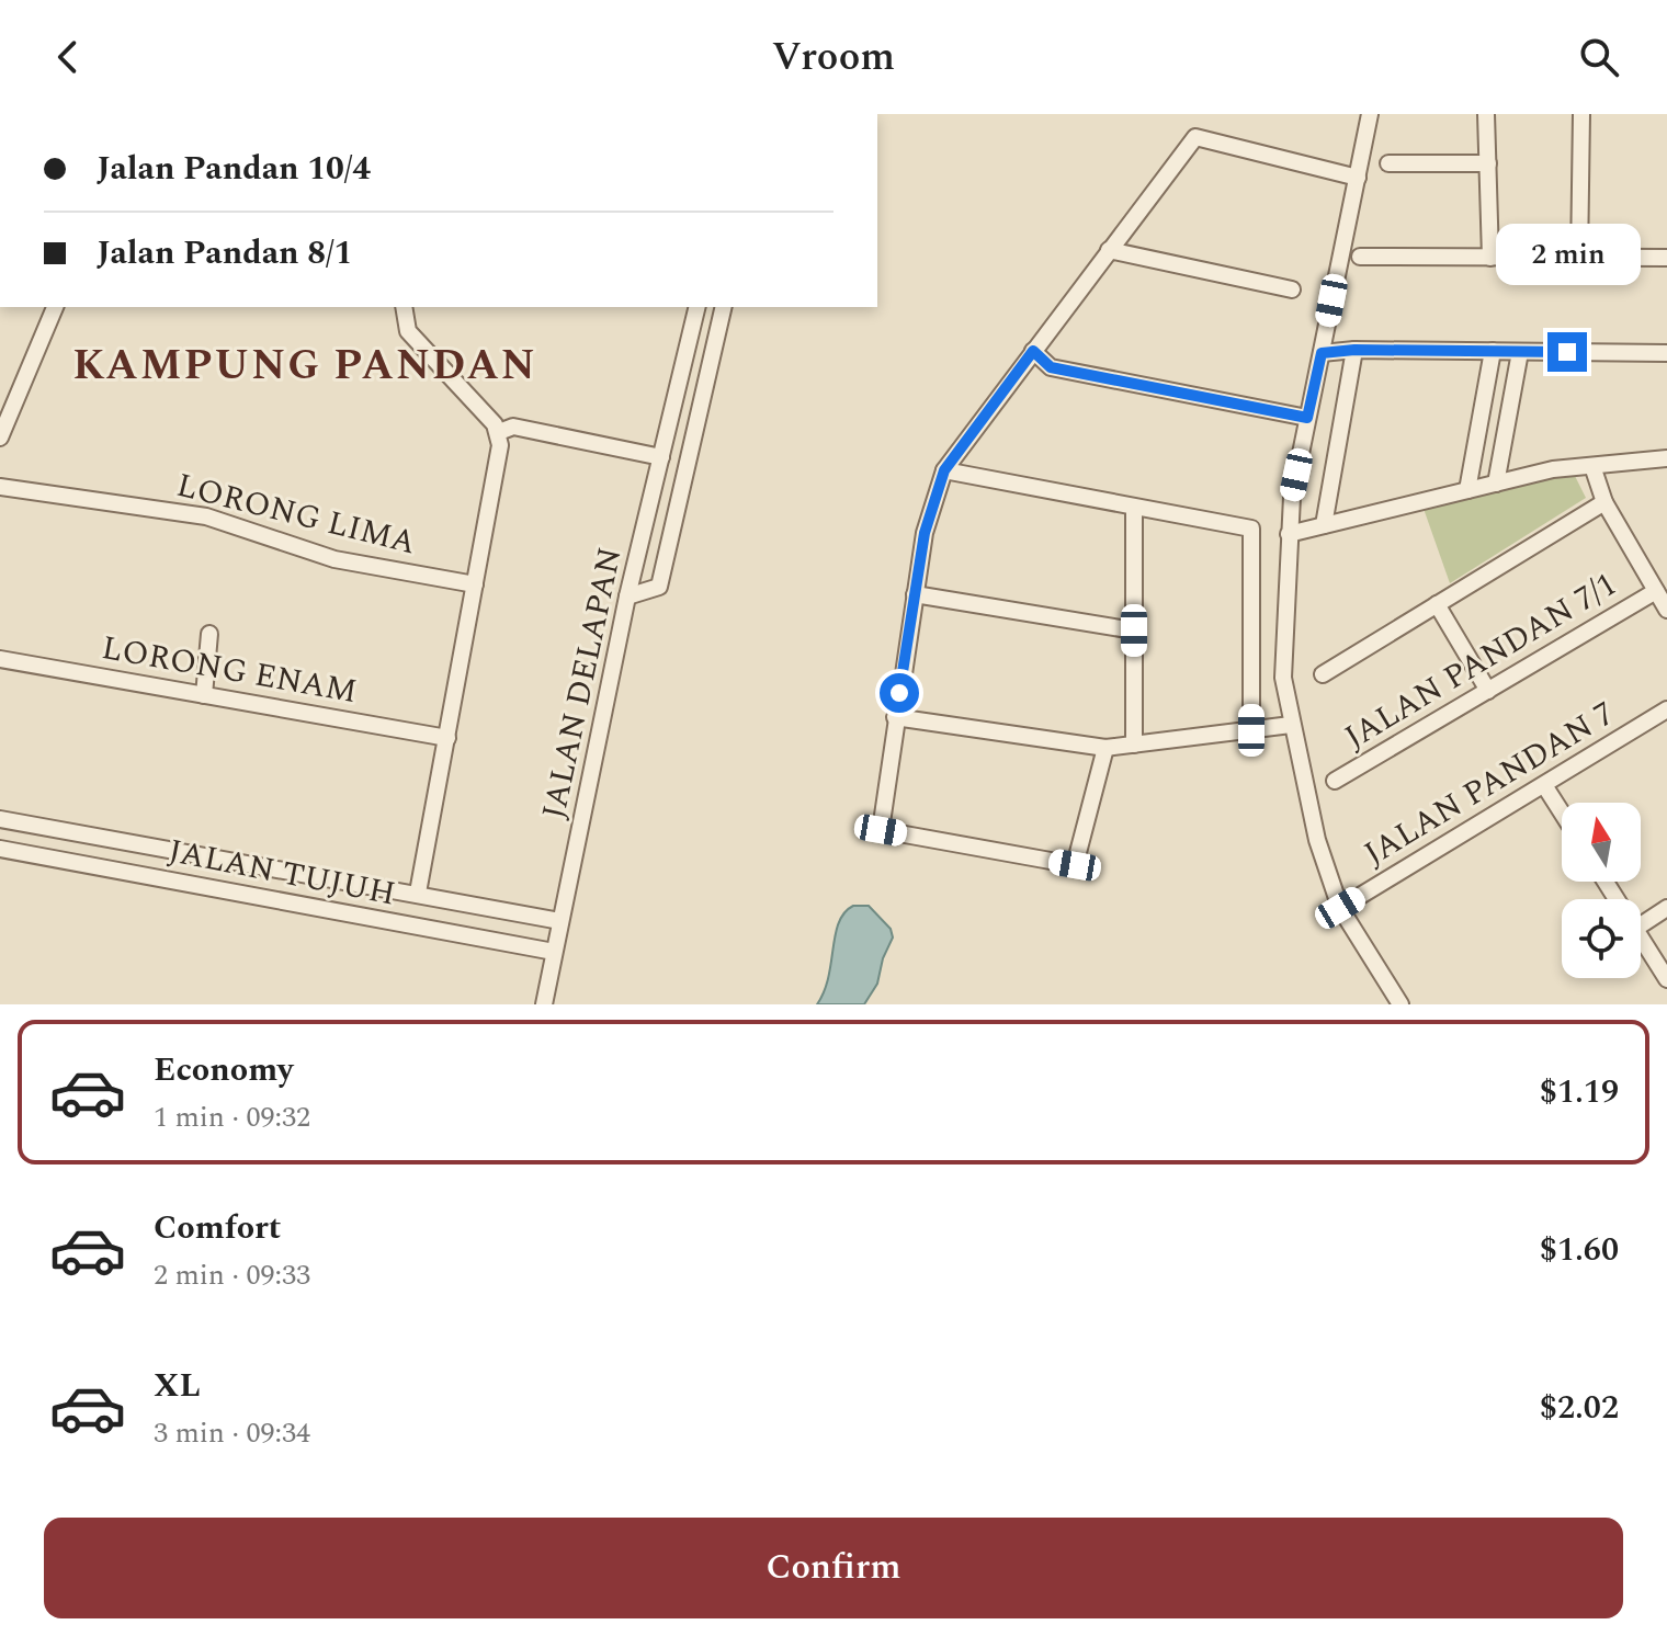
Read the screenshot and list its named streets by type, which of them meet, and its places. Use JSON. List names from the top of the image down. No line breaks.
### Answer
{"streets":{"street":["LORONG LIMA","JALAN PANDAN 7/1","LORONG ENAM","JALAN DELAPAN","JALAN PANDAN 7","JALAN TUJUH"]},"crossings":[["JALAN DELAPAN","JALAN TUJUH"]],"districts":["KAMPUNG PANDAN"],"north":"top","page":{"header":"Vroom","banner":["Jalan Pandan 10/4","Jalan Pandan 8/1"],"bubble":"2 min","list":[{"name":"Economy","note":"1 min · 09:32","value":"$1.19"},{"name":"Comfort","note":"2 min · 09:33","value":"$1.60"},{"name":"XL","note":"3 min · 09:34","value":"$2.02"}],"buttons":"Confirm"}}
